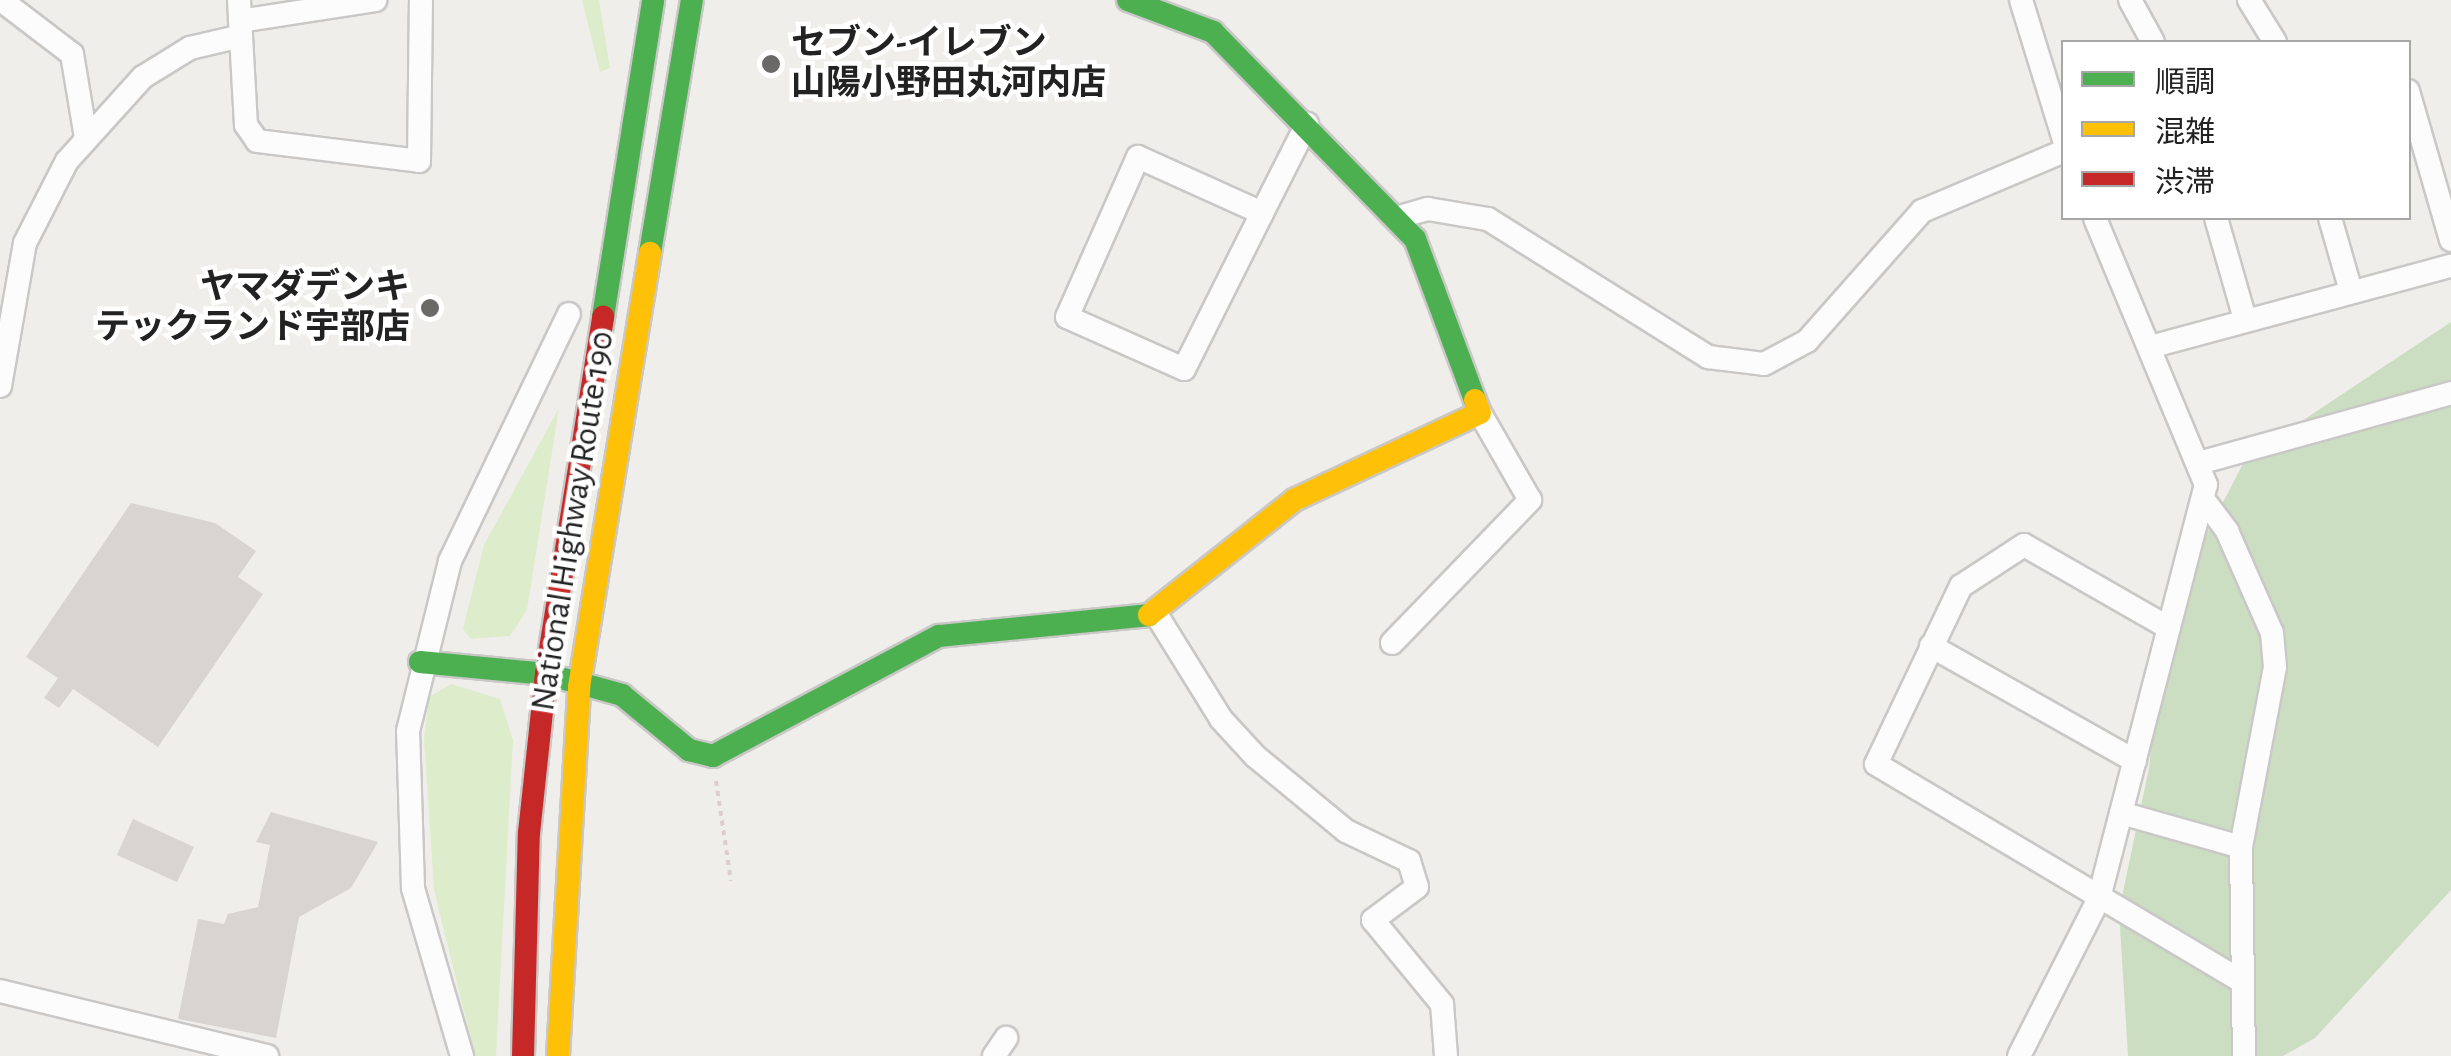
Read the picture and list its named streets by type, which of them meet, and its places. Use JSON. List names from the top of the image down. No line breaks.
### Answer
{"streets":{"main road":["National Highway Route 190"]},"places":["セブン-イレブン 山陽小野田丸河内店","ヤマダデンキ テックランド宇部店"],"legend":["順調","混雑","渋滞"]}
